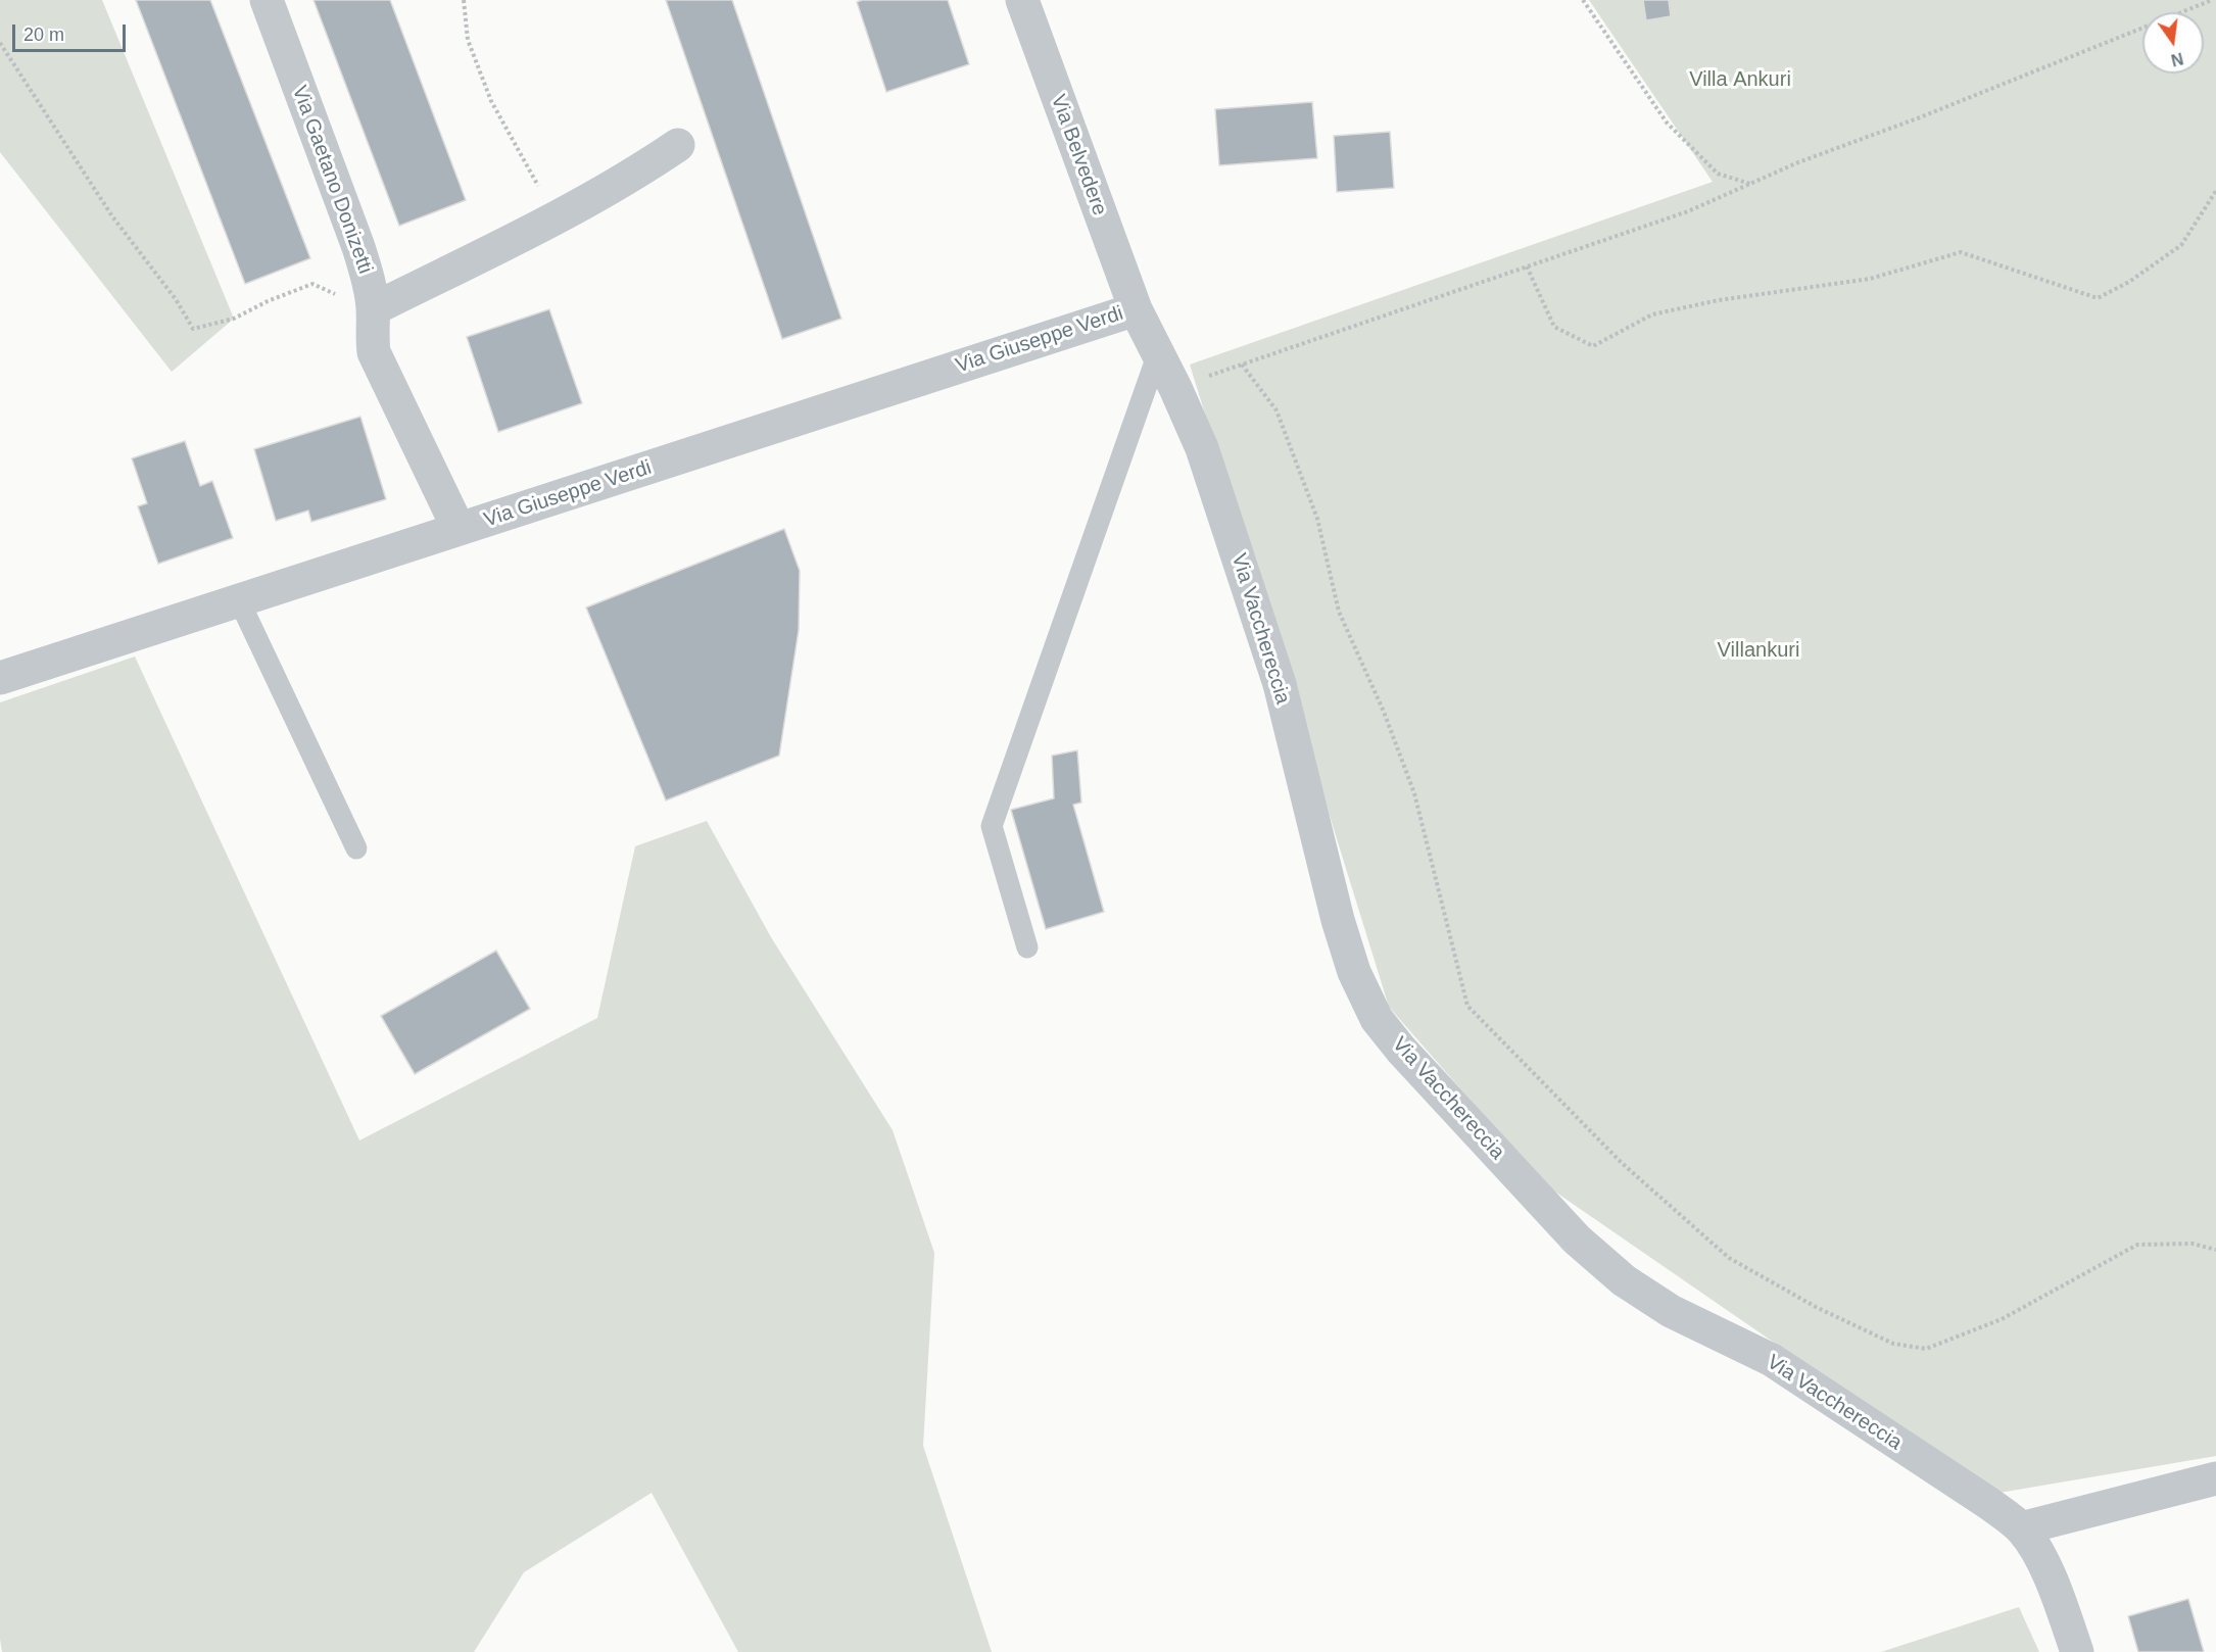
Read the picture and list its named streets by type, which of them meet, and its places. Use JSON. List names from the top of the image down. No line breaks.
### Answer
{"streets":{"street":["Via Belvedere","Via Gaetano Donizetti","Via Giuseppe Verdi","Via Vacchereccia"]},"crossings":[["Via Belvedere","Via Giuseppe Verdi"],["Via Belvedere","Via Vacchereccia"],["Via Gaetano Donizetti","Via Giuseppe Verdi"],["Via Giuseppe Verdi","Via Vacchereccia"]],"parks":["Villa Ankuri","Villankuri"],"scale_bar":"20 m","north":"bottom"}
